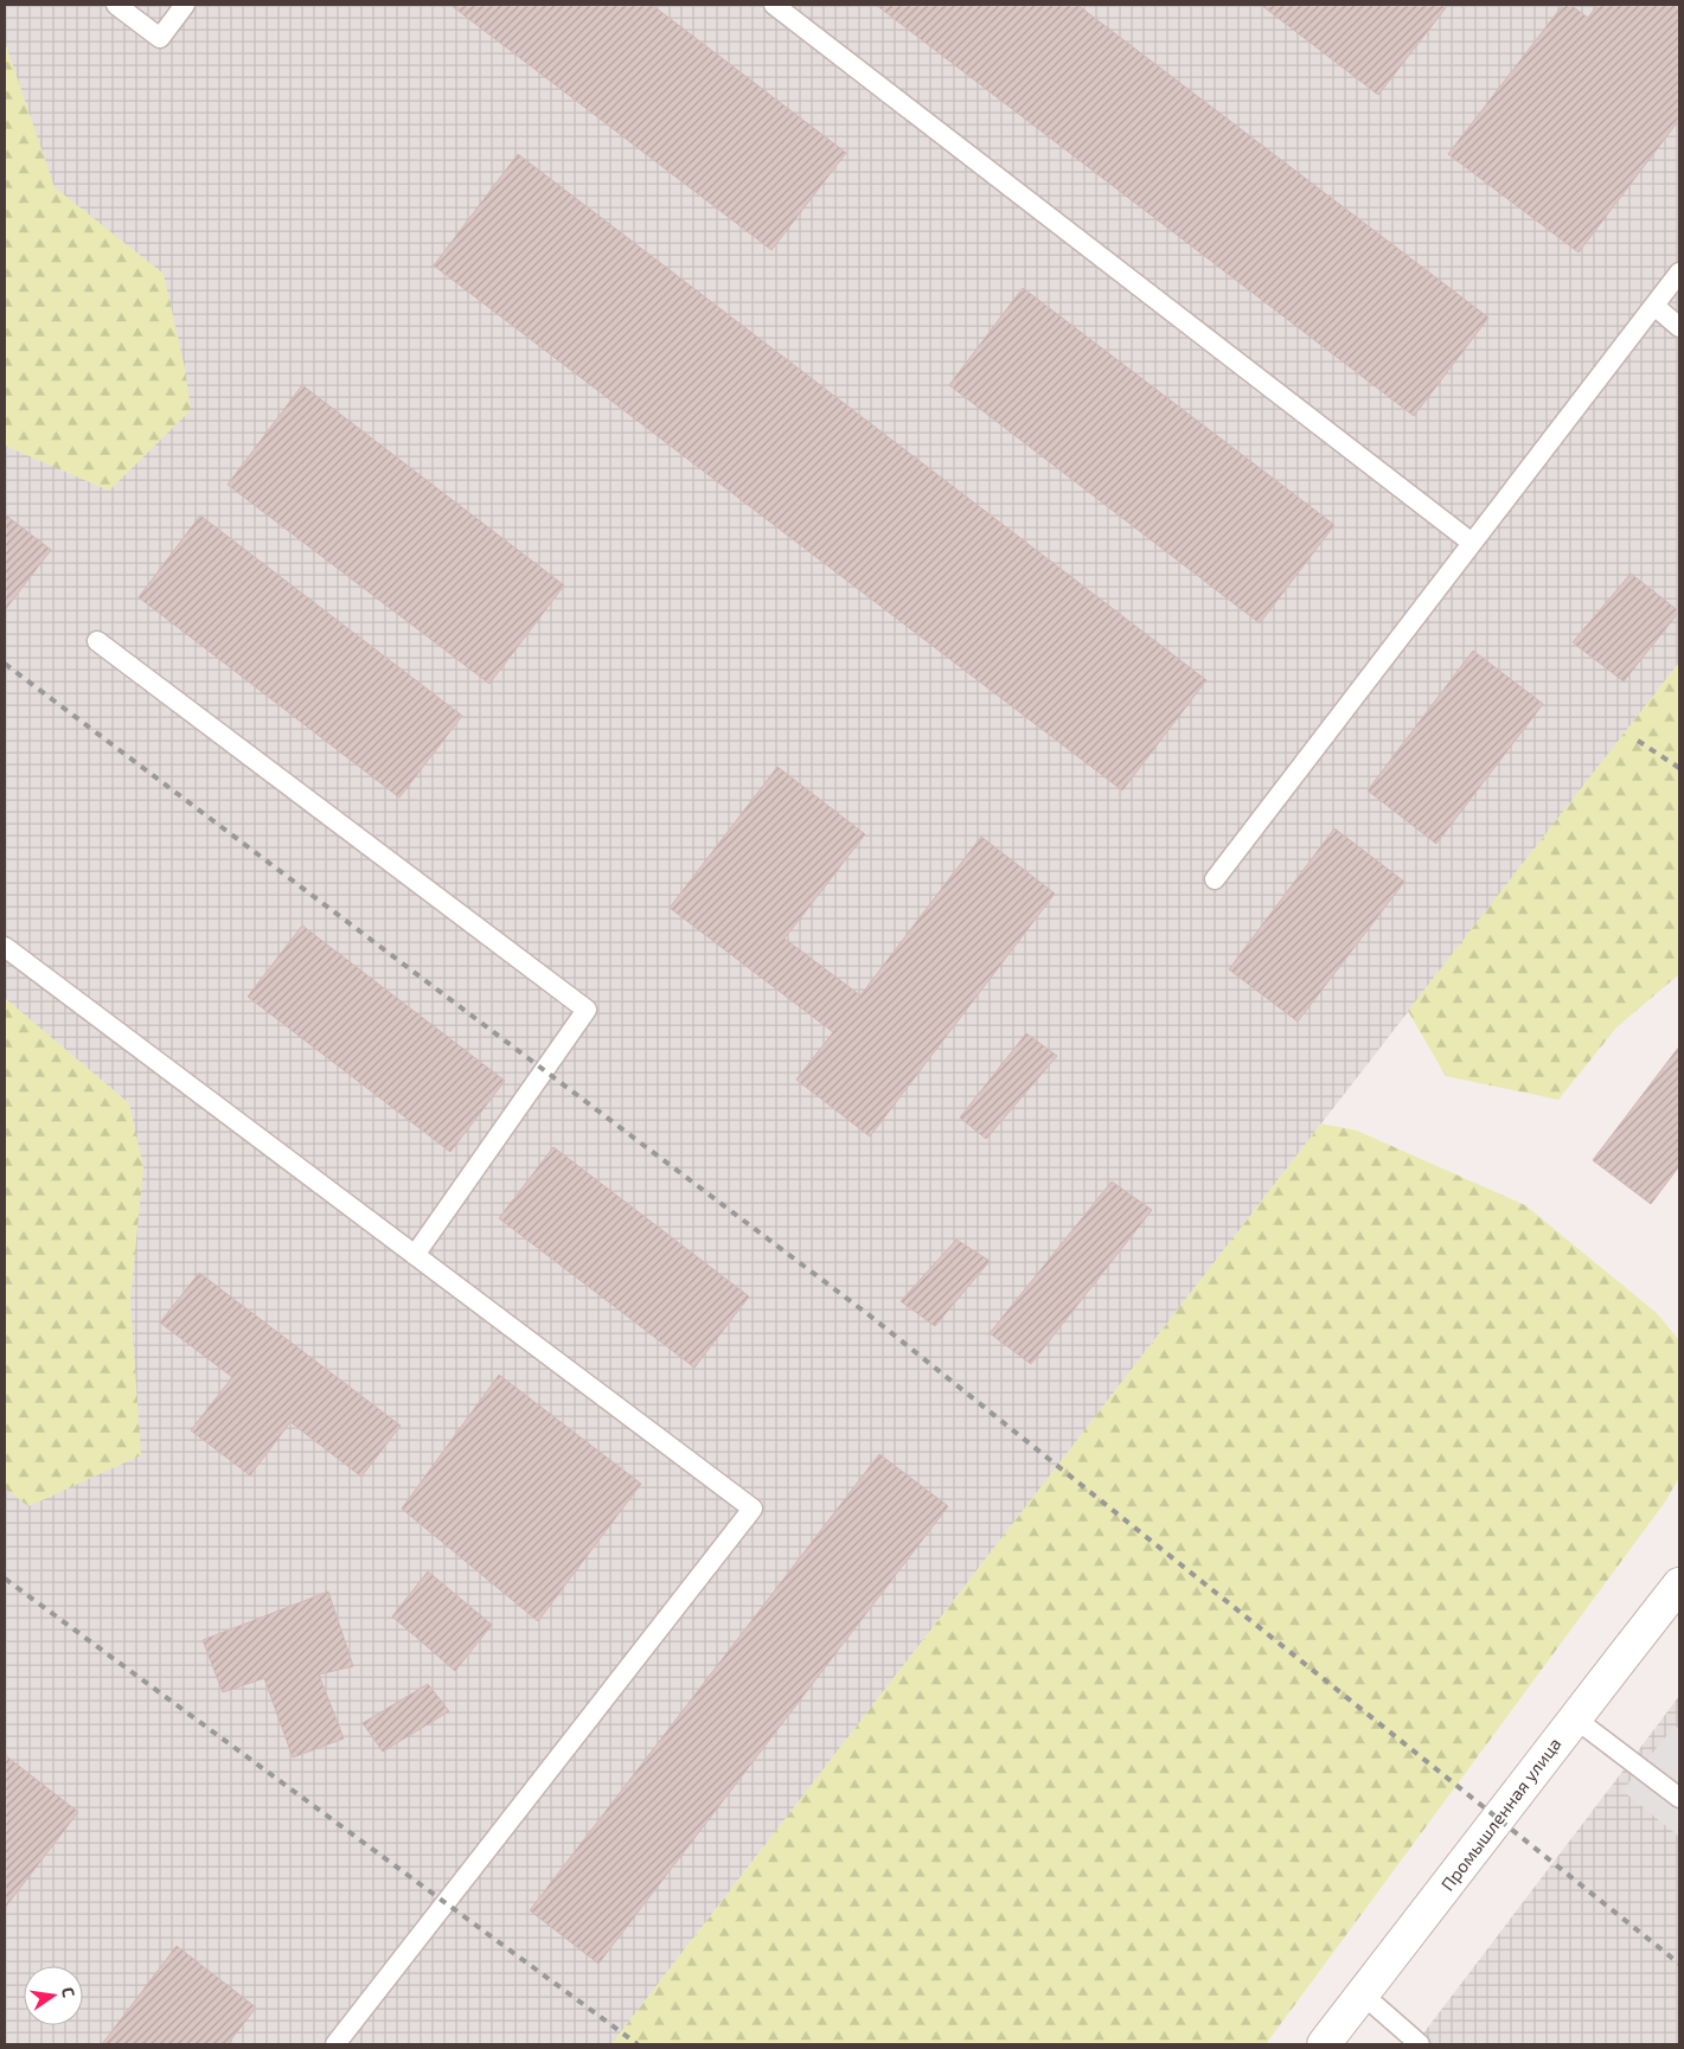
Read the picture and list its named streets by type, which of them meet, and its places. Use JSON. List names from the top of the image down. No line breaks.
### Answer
{"streets":{"street":["Промышленная улица"]},"north":"right"}
